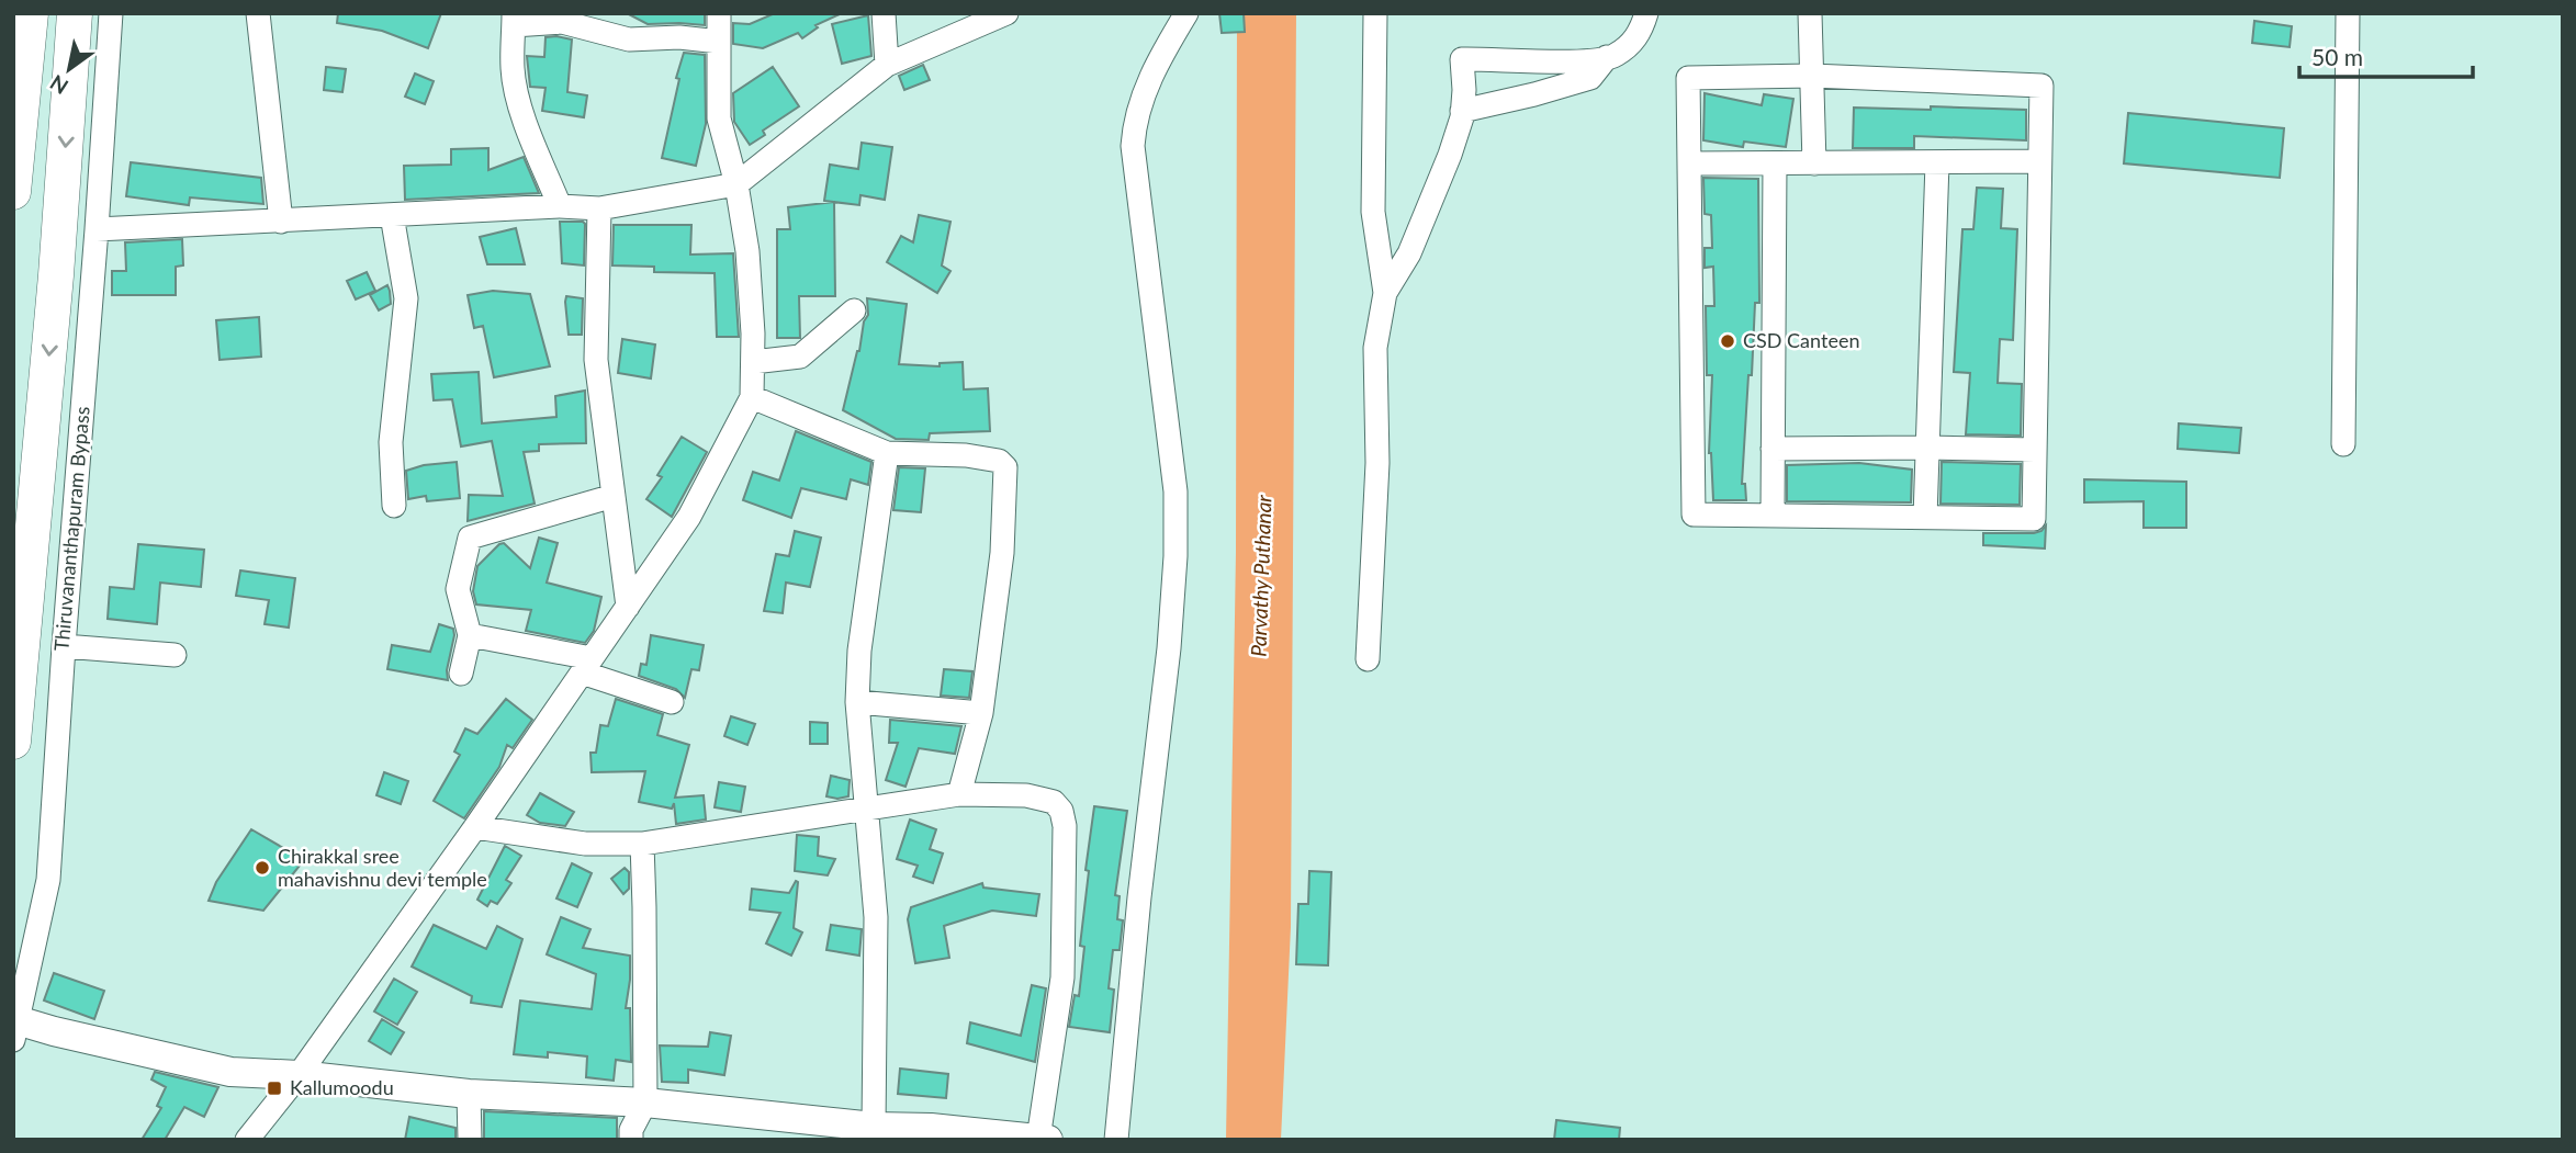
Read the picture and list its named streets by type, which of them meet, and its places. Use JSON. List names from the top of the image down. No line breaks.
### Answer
{"streets":{"street":["Thiruvananthapuram Bypass"]},"water":["Parvathy Puthanar"],"places":{"other":["CSD Canteen","Chirakkal sree mahavishnu devi temple"],"transit":["Kallumoodu"]},"scale_bar":"50 m","north":"bottom left"}
